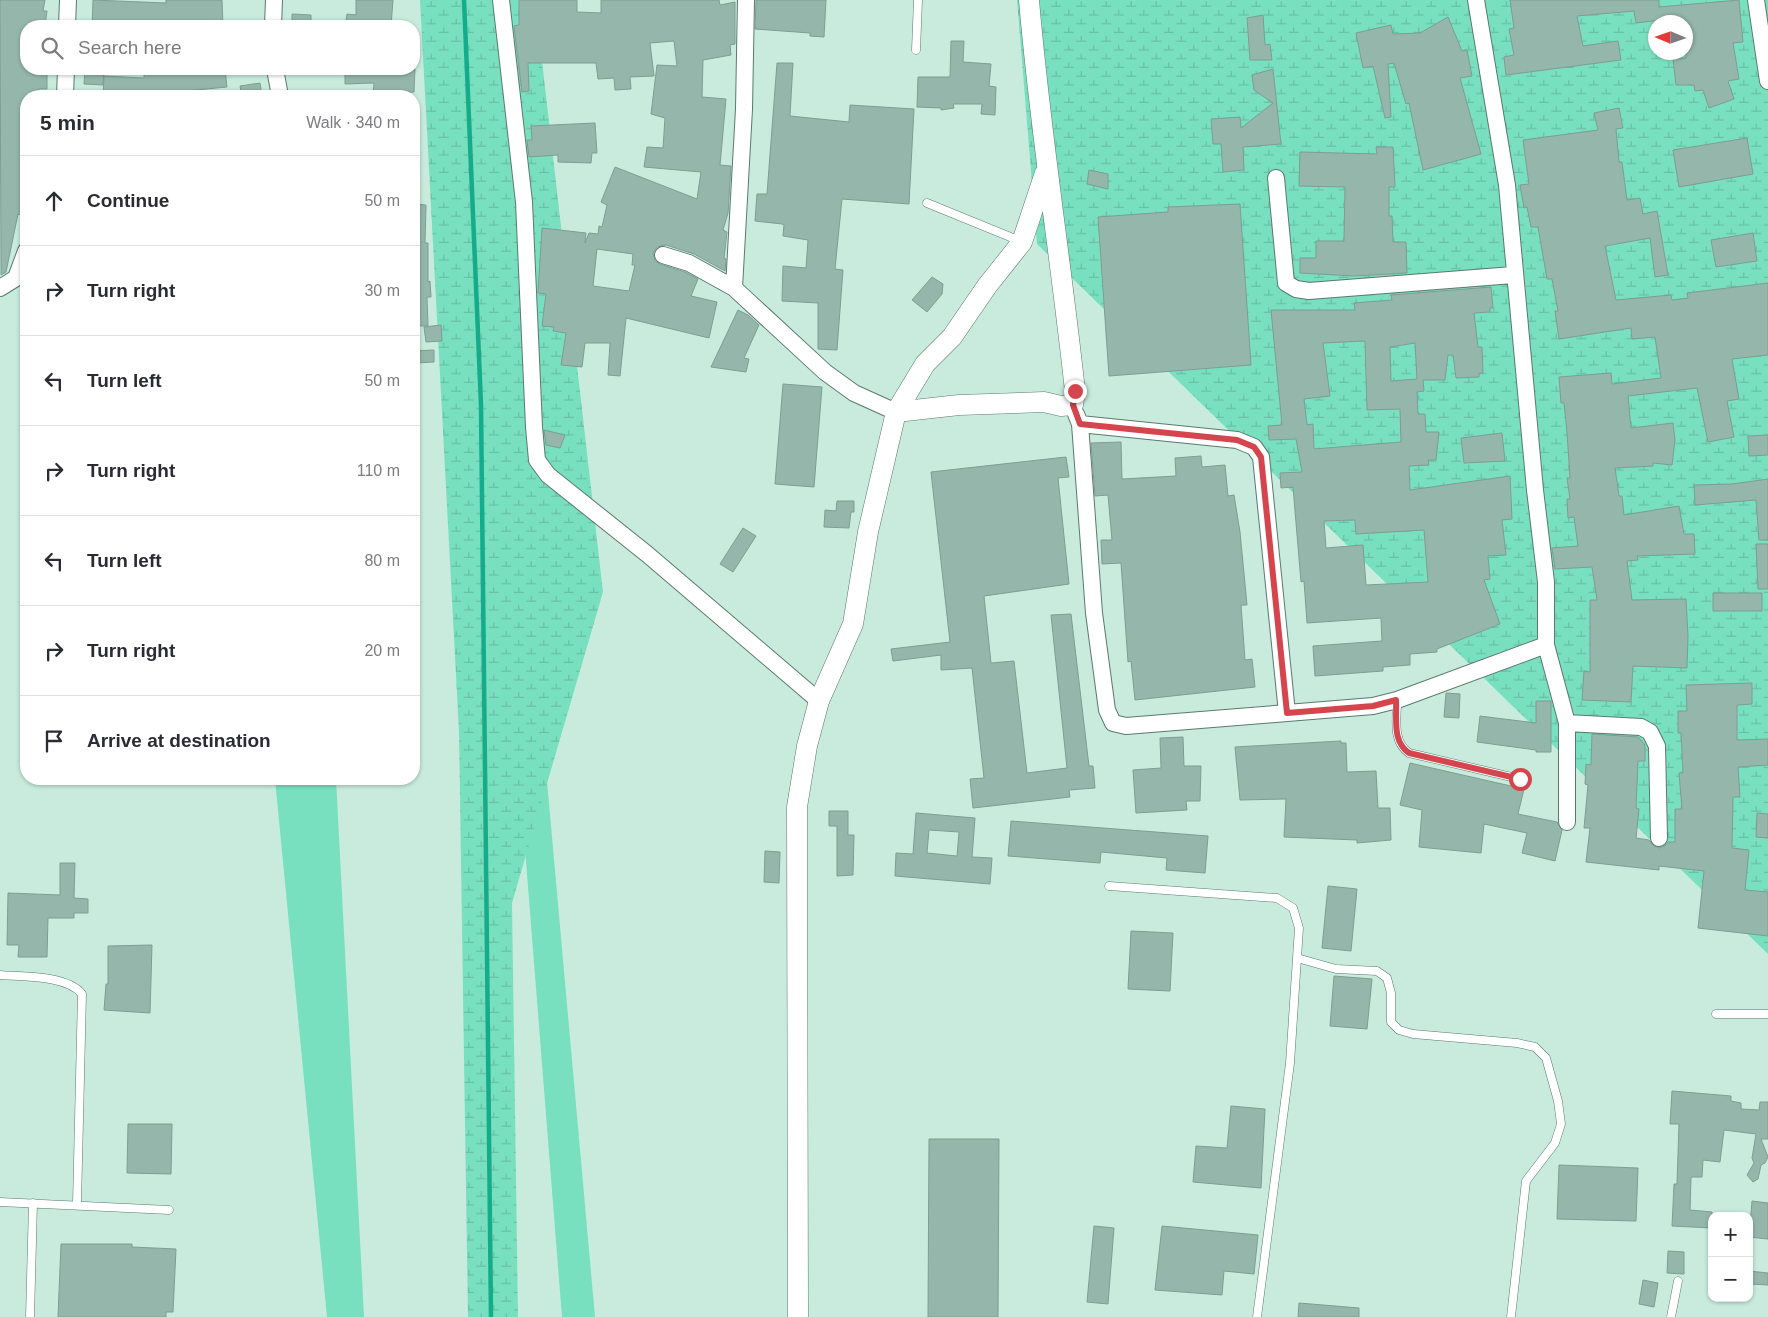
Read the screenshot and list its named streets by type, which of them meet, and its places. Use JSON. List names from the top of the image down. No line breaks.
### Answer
{"north":"left","page":{"search":"Search here","heading":["5 min","Walk · 340 m"],"list":[["Continue","50 m"],["Turn right","30 m"],["Turn left","50 m"],["Turn right","110 m"],["Turn left","80 m"],["Turn right","20 m"],"Arrive at destination"],"map_buttons":["+","−"]}}
